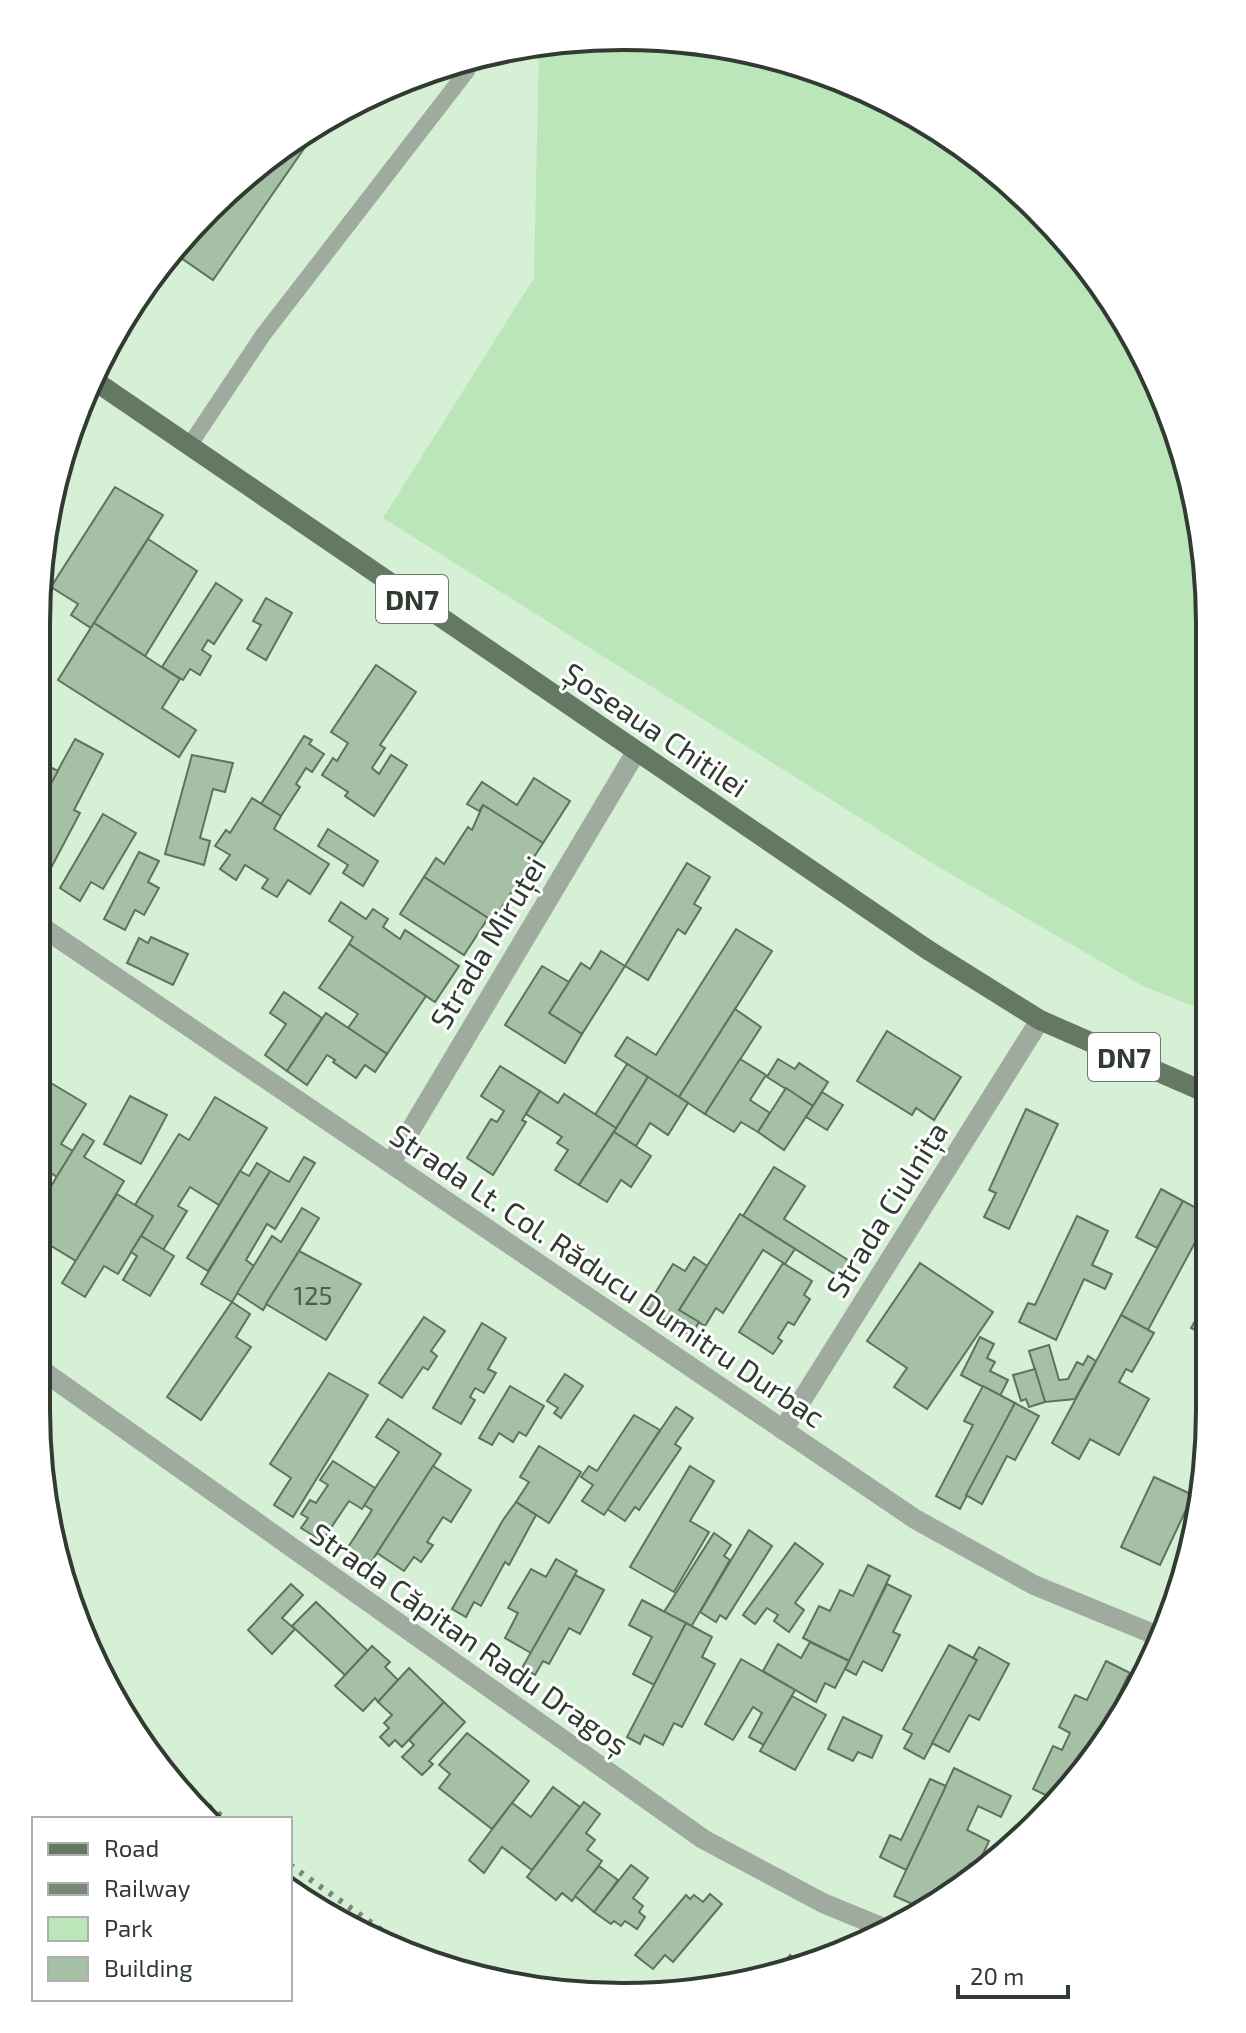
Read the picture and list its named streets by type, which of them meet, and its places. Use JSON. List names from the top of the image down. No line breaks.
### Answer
{"streets":{"main road":["DN7","Șoseaua Chitilei"],"street":["Strada Miruței","Strada Ciulnița","Strada Lt. Col. Răducu Dumitru Durbac","Strada Căpitan Radu Dragoș"]},"crossings":[["Șoseaua Chitilei","Strada Miruței"],["Șoseaua Chitilei","Strada Ciulnița"],["Strada Miruței","Strada Lt. Col. Răducu Dumitru Durbac"],["Strada Ciulnița","Strada Lt. Col. Răducu Dumitru Durbac"]],"house_numbers":["125"],"legend":["Road","Railway","Park","Building"],"scale_bar":"20 m"}
